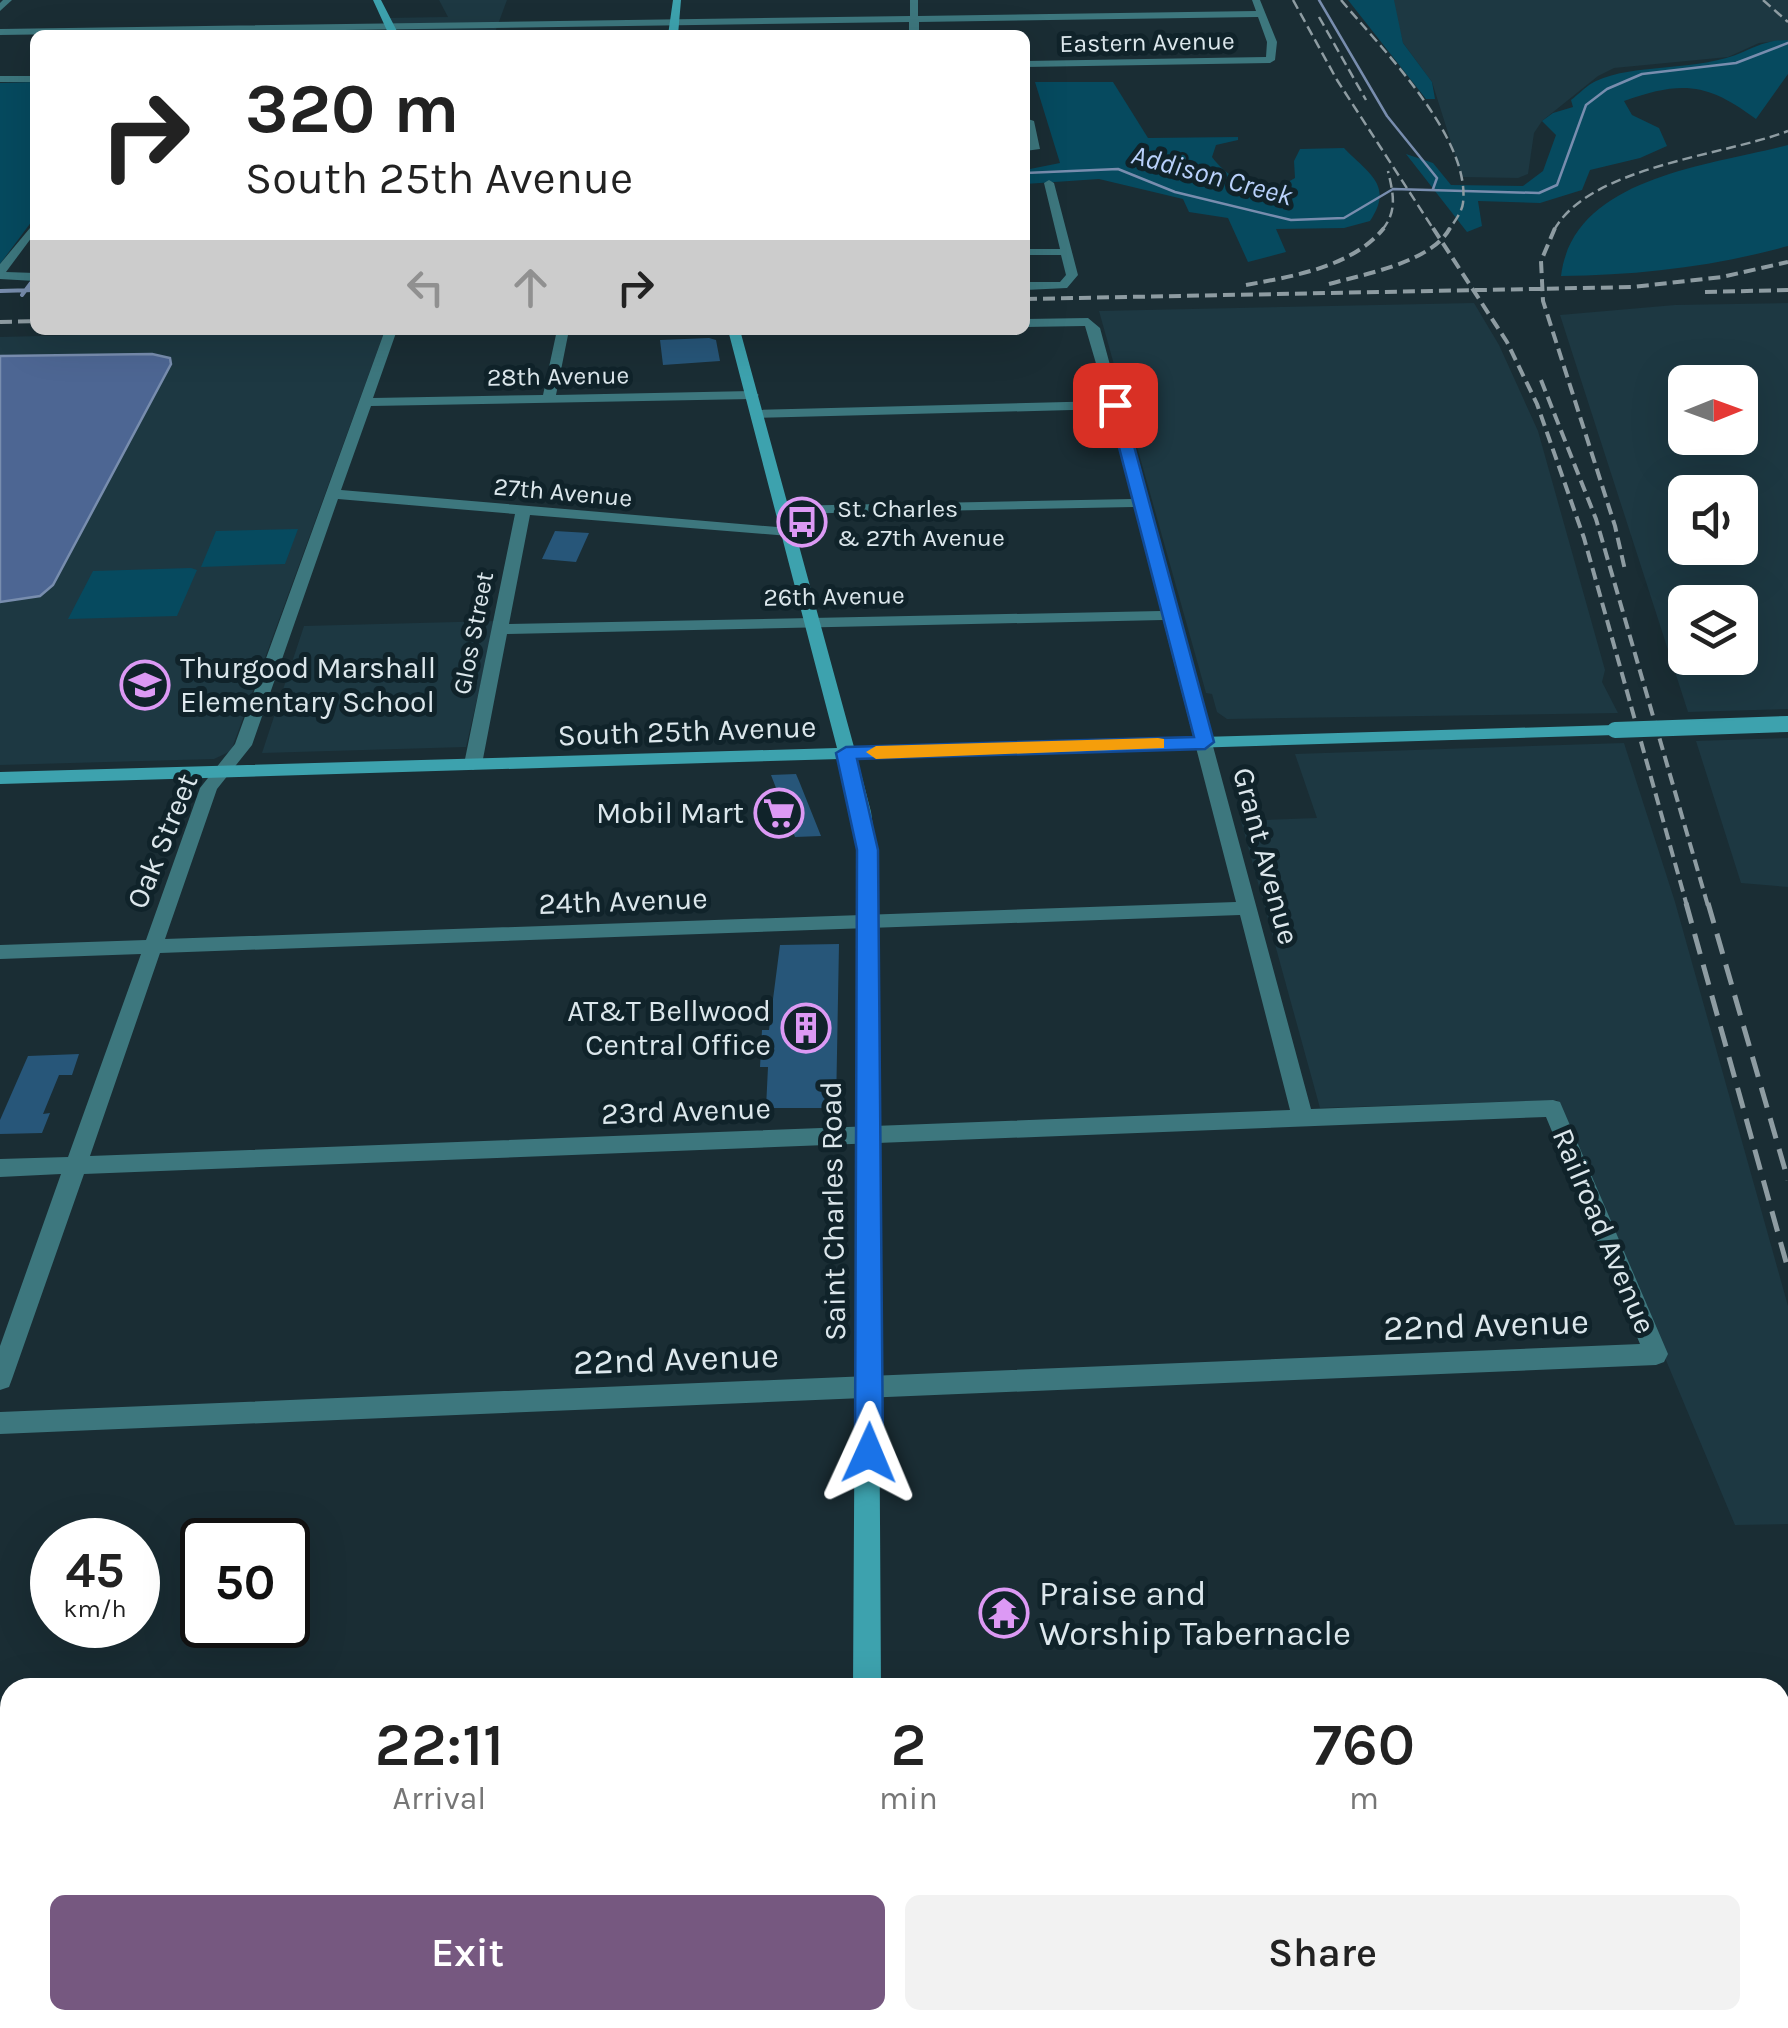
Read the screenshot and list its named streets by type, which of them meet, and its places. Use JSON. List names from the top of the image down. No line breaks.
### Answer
{"streets":{"main road":["South 25th Avenue","Saint Charles Road"],"street":["Eastern Avenue","28th Avenue","27th Avenue","26th Avenue","Glos Street","Oak Street","Grant Avenue","24th Avenue","23rd Avenue","Railroad Avenue","22nd Avenue"]},"crossings":[["28th Avenue","Oak Street"],["28th Avenue","Saint Charles Road"],["27th Avenue","Glos Street"],["27th Avenue","Oak Street"],["27th Avenue","Saint Charles Road"],["26th Avenue","Glos Street"],["26th Avenue","Grant Avenue"],["26th Avenue","Saint Charles Road"],["Glos Street","South 25th Avenue"],["South 25th Avenue","Oak Street"],["South 25th Avenue","Grant Avenue"],["South 25th Avenue","Saint Charles Road"],["Oak Street","24th Avenue"],["Oak Street","23rd Avenue"],["Grant Avenue","24th Avenue"],["Grant Avenue","23rd Avenue"],["24th Avenue","Saint Charles Road"],["23rd Avenue","Saint Charles Road"],["23rd Avenue","Railroad Avenue"],["Saint Charles Road","22nd Avenue"],["Railroad Avenue","22nd Avenue"]],"water":["Addison Creek"],"places":{"bus stop":["St. Charles & 27th Avenue"],"school or university":["Thurgood Marshall Elementary School"],"supermarket":["Mobil Mart"],"building":["AT&T Bellwood Central Office"],"temple":["Praise and Worship Tabernacle"]},"north":"right","page":{"turn":["320 m","South 25th Avenue"],"speed":"45 km/h","limit":"50","eta":["22:11","Arrival","2","min","760","m"],"buttons":["Exit","Share"]}}
